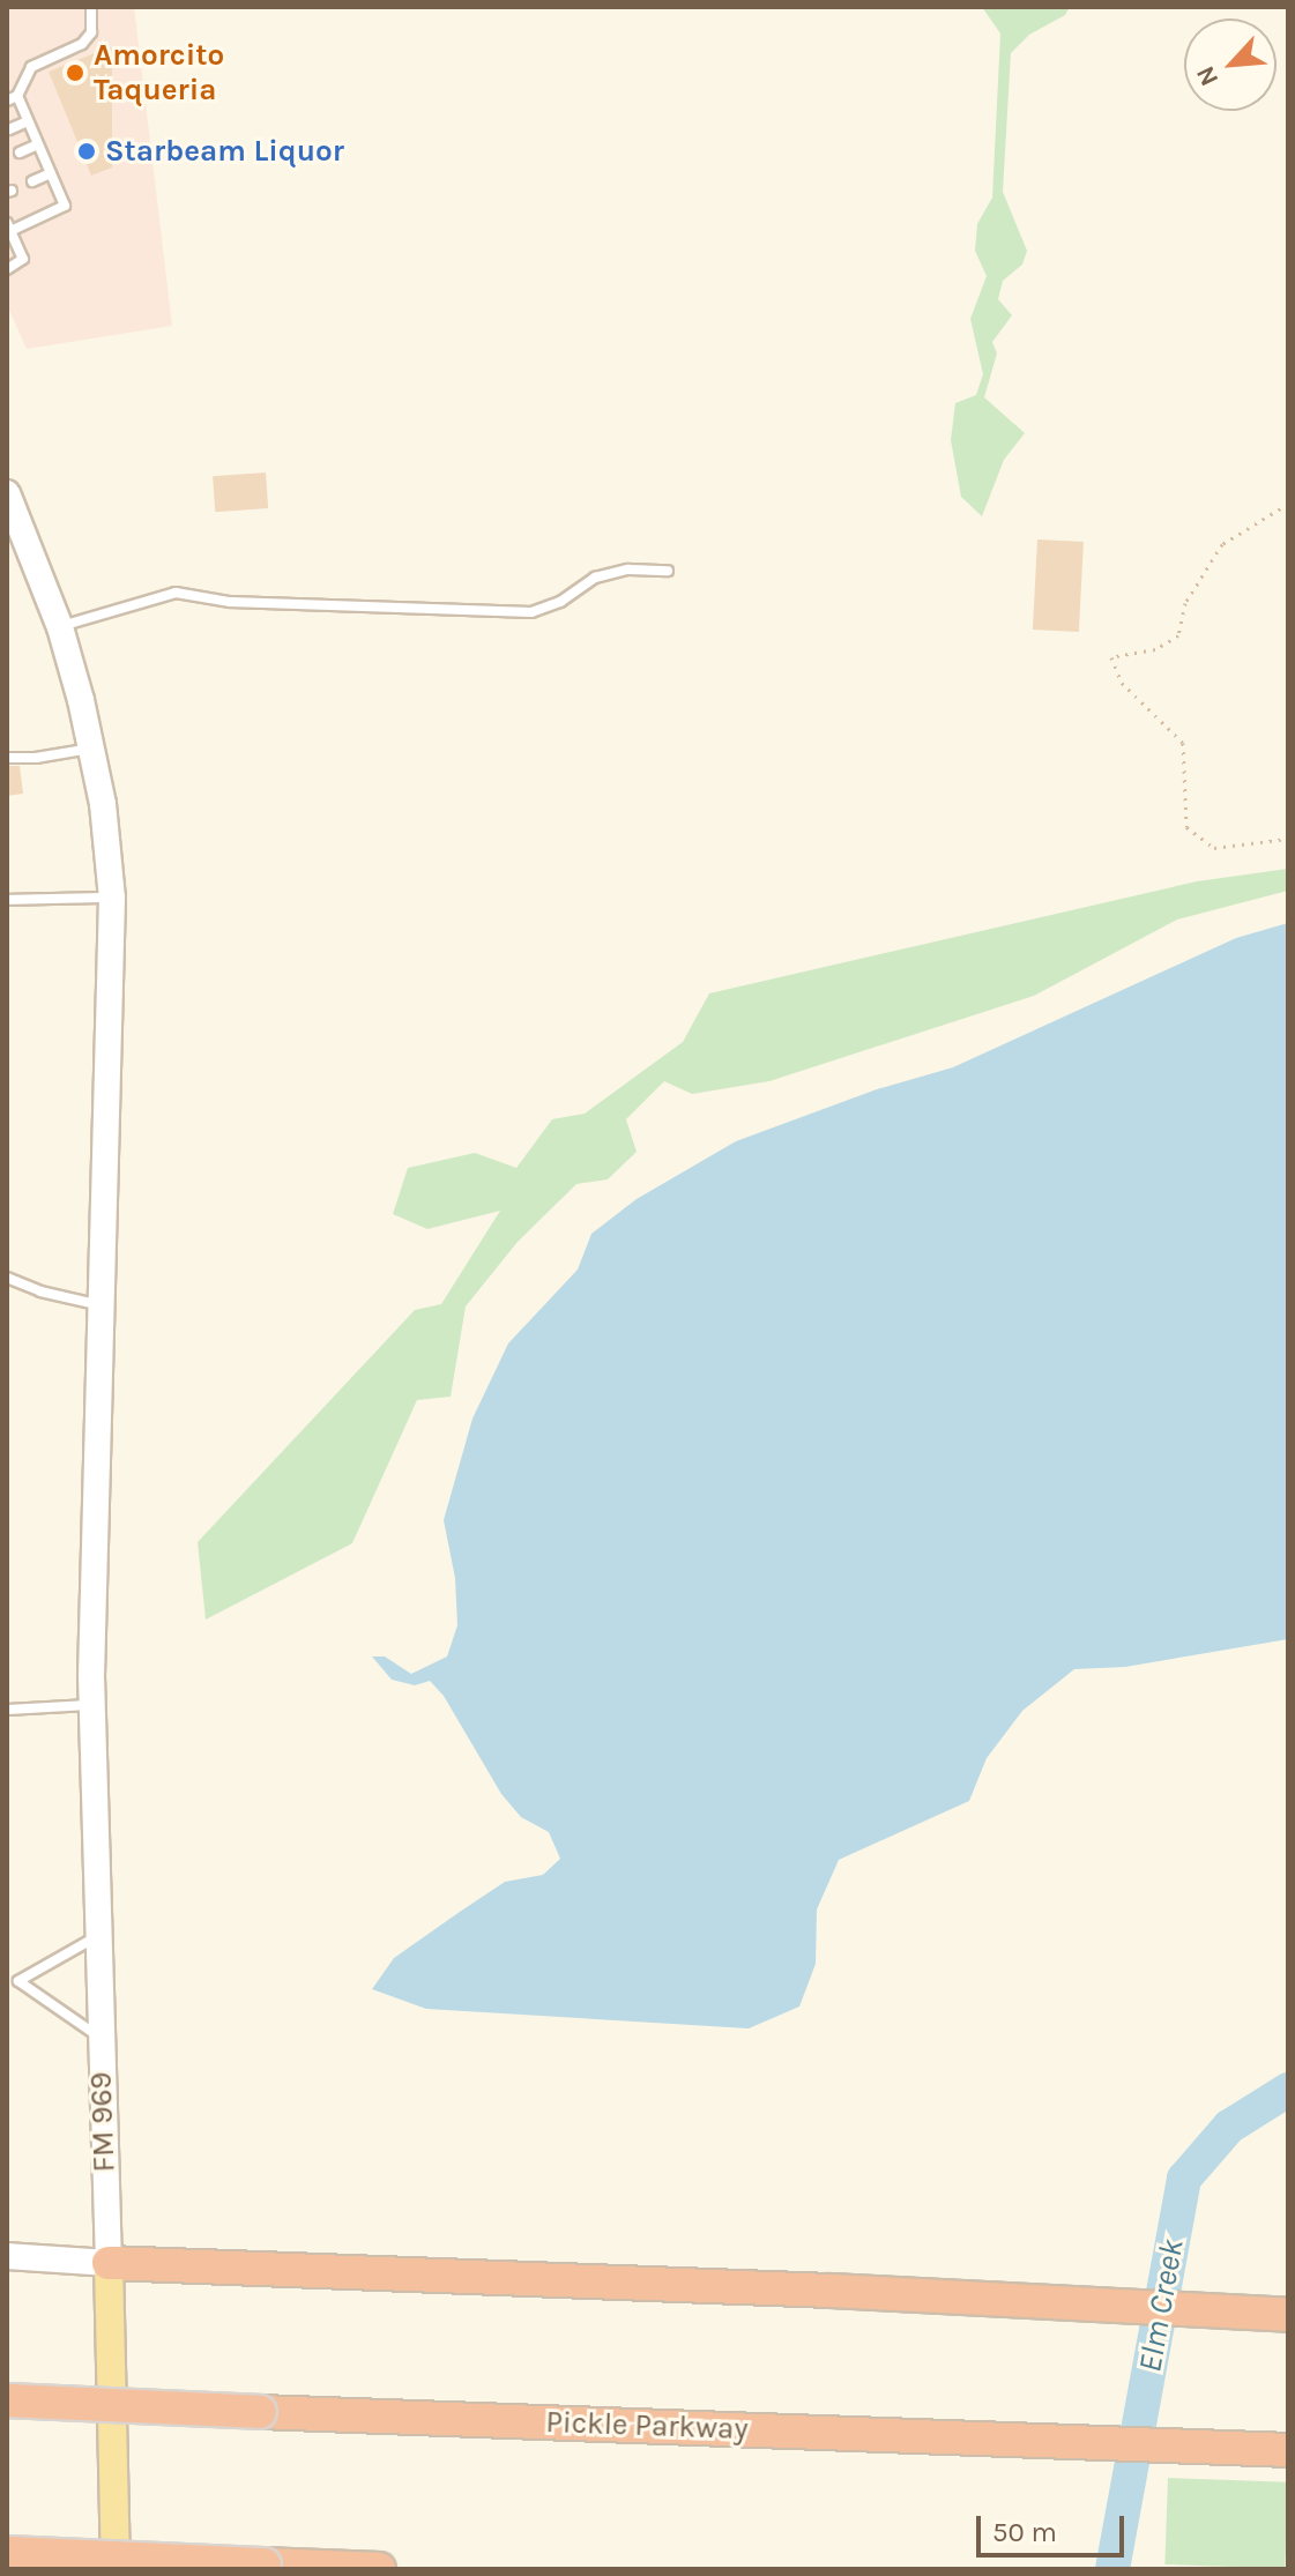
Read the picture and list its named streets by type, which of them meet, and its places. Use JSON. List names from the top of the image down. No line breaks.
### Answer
{"streets":{"highway":["Pickle Parkway"],"main road":["FM 969"]},"water":["Elm Creek"],"places":["Amorcito Taqueria","Starbeam Liquor"],"scale_bar":"50 m","north":"bottom left"}
